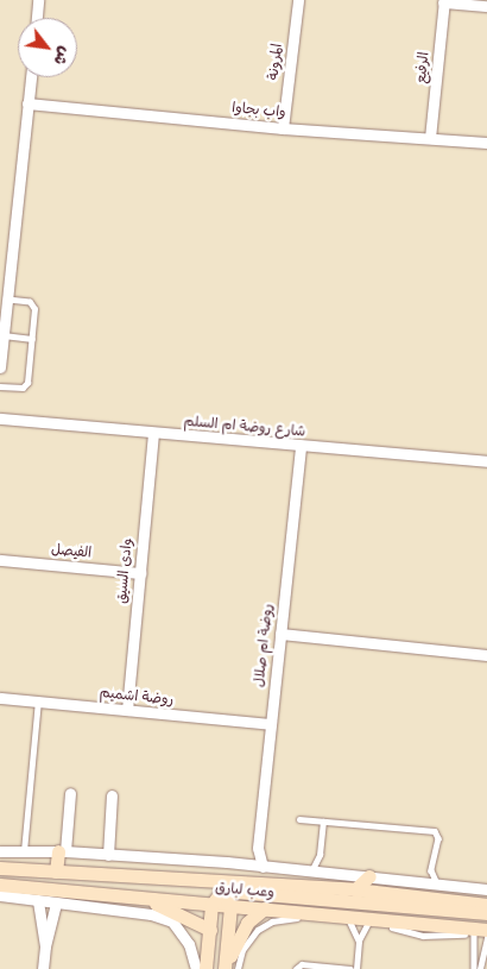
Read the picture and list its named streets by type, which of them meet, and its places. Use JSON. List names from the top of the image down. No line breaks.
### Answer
{"streets":{"street":["المرونة","الرفيع","واب بجاوا","شارع روضة ام السلم","الفيصل","وادى السيق","روضة ام صلال","روضة اشميم","وعب لبارق"]},"crossings":[["المرونة","واب بجاوا"],["الرفيع","واب بجاوا"],["شارع روضة ام السلم","وادى السيق"],["شارع روضة ام السلم","روضة ام صلال"],["الفيصل","وادى السيق"],["وادى السيق","روضة اشميم"],["روضة ام صلال","روضة اشميم"]],"north":"bottom right"}
